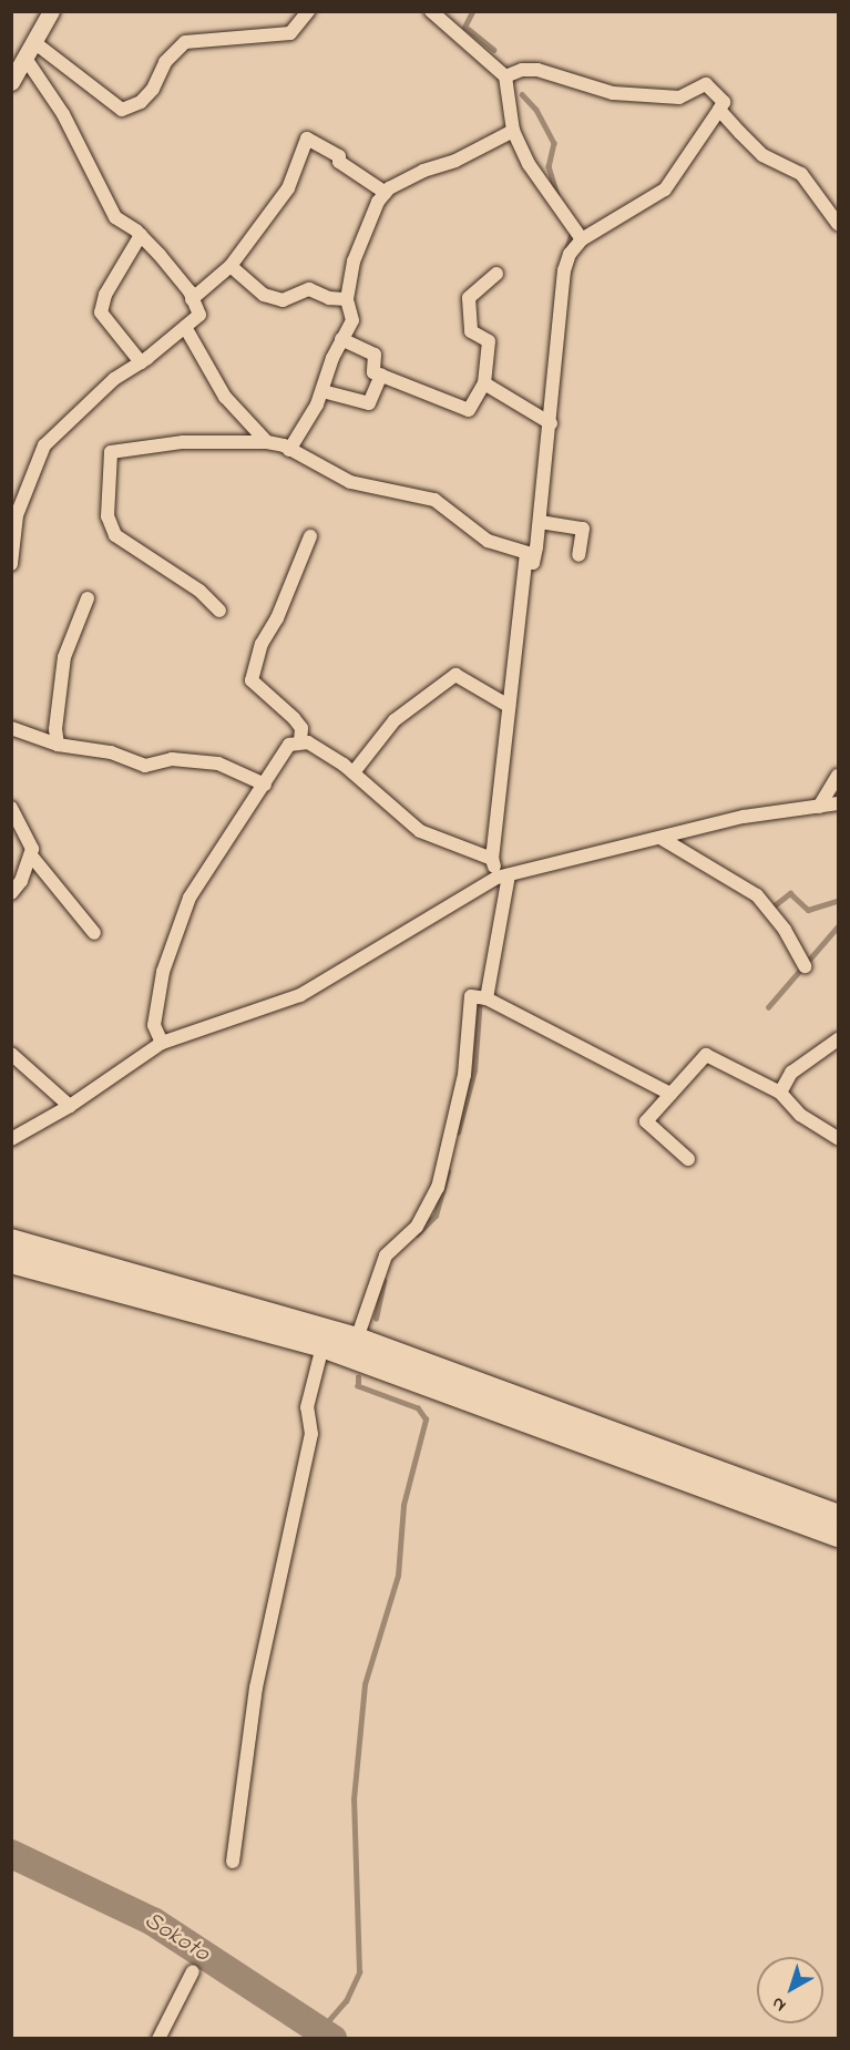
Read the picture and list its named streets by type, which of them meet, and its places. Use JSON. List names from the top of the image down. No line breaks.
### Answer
{"water":["Sokoto"],"north":"bottom left"}
